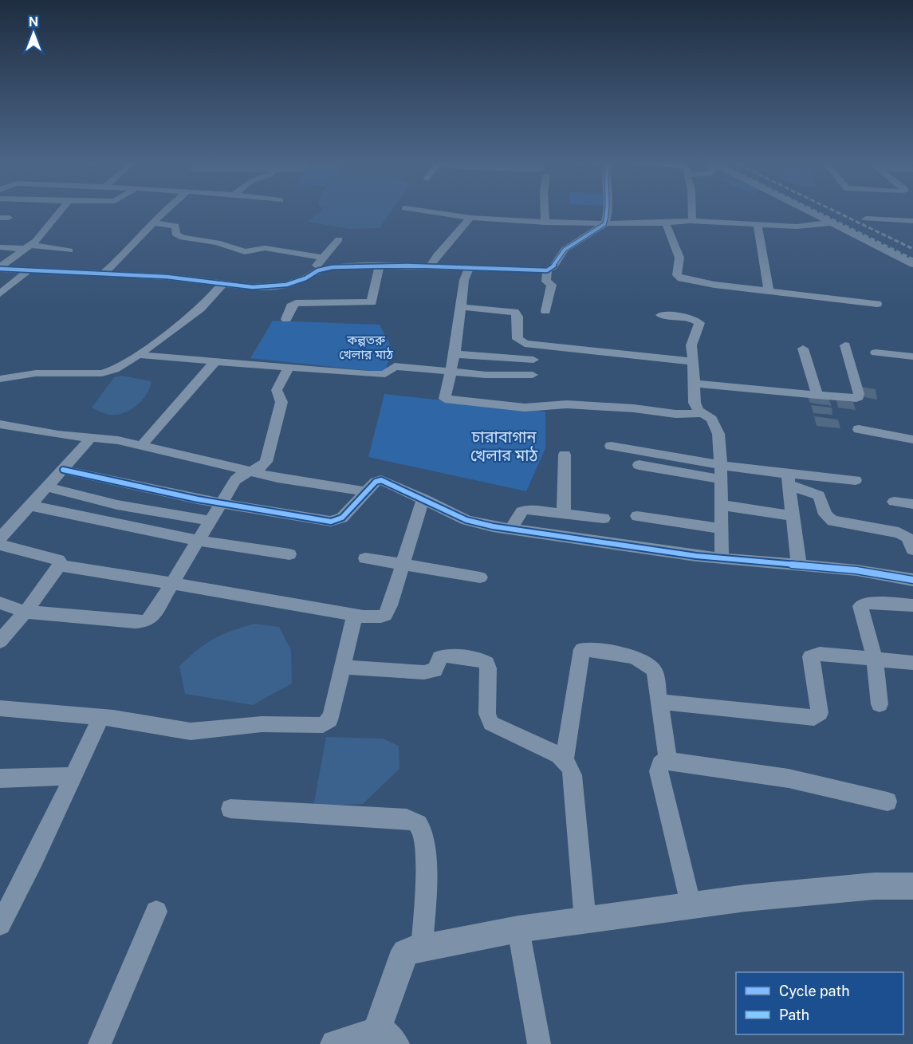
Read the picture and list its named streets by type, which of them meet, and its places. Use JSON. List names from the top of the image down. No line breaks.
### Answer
{"parks":["কল্পতরু খেলার মাঠ","চারাবাগান খেলার মাঠ"],"legend":["Cycle path","Path"],"north":"top"}
